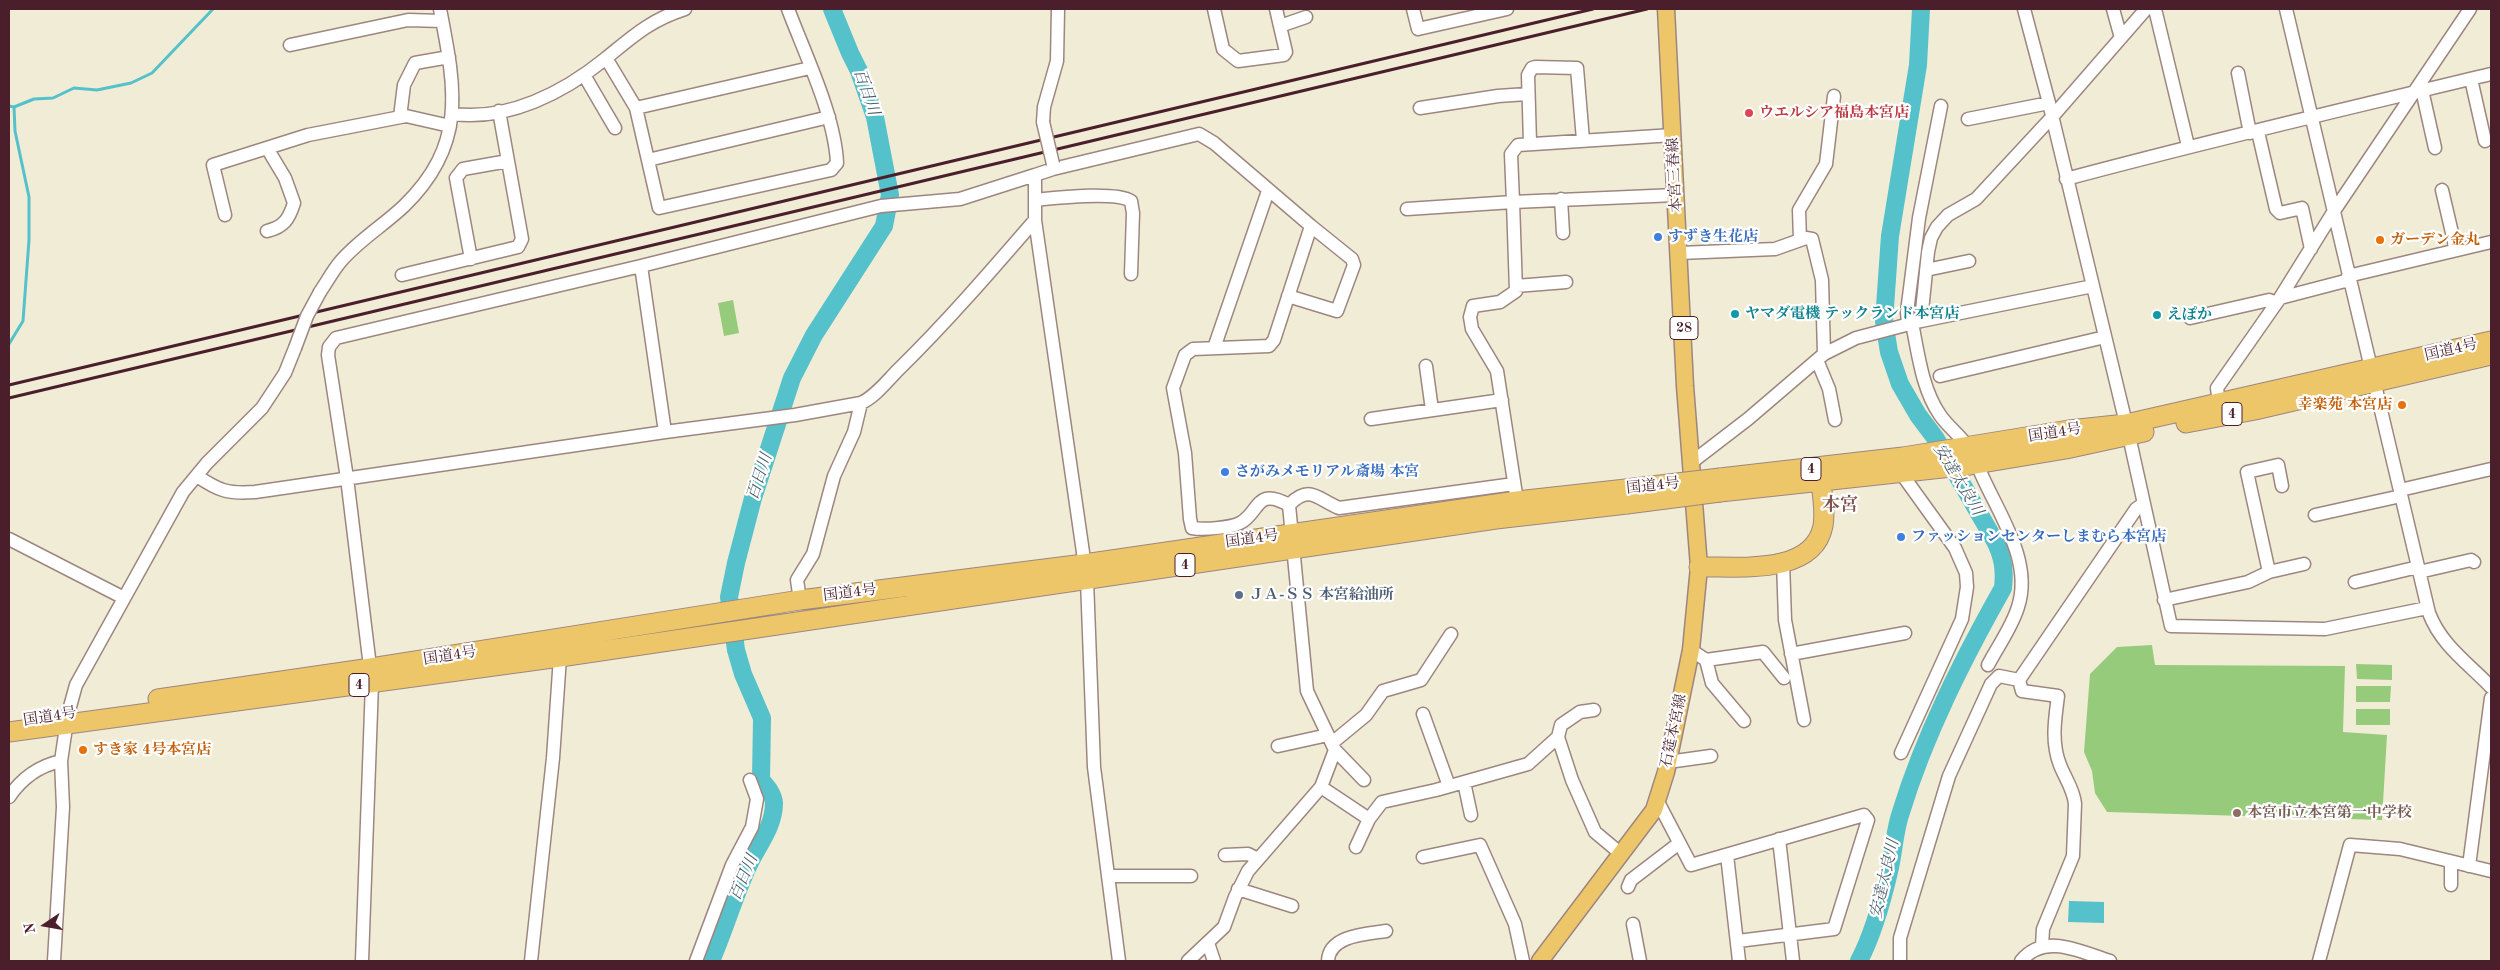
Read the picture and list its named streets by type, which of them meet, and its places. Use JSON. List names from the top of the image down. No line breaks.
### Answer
{"streets":{"highway":["国道4号","4"],"main road":["本宮三春線","28","石筵本宮線"]},"crossings":[["本宮三春線","石筵本宮線"]],"districts":["本宮"],"water":["百日川","安達太良川"],"places":["ウエルシア福島本宮店","すずき生花店","ガーデン金丸","ヤマダ電機 テックランド本宮店","えぽか","幸楽苑 本宮店","さがみメモリアル斎場 本宮","ファッションセンターしまむら本宮店","ＪＡ-ＳＳ 本宮給油所","すき家 4号本宮店","本宮市立本宮第一中学校"],"north":"left"}
